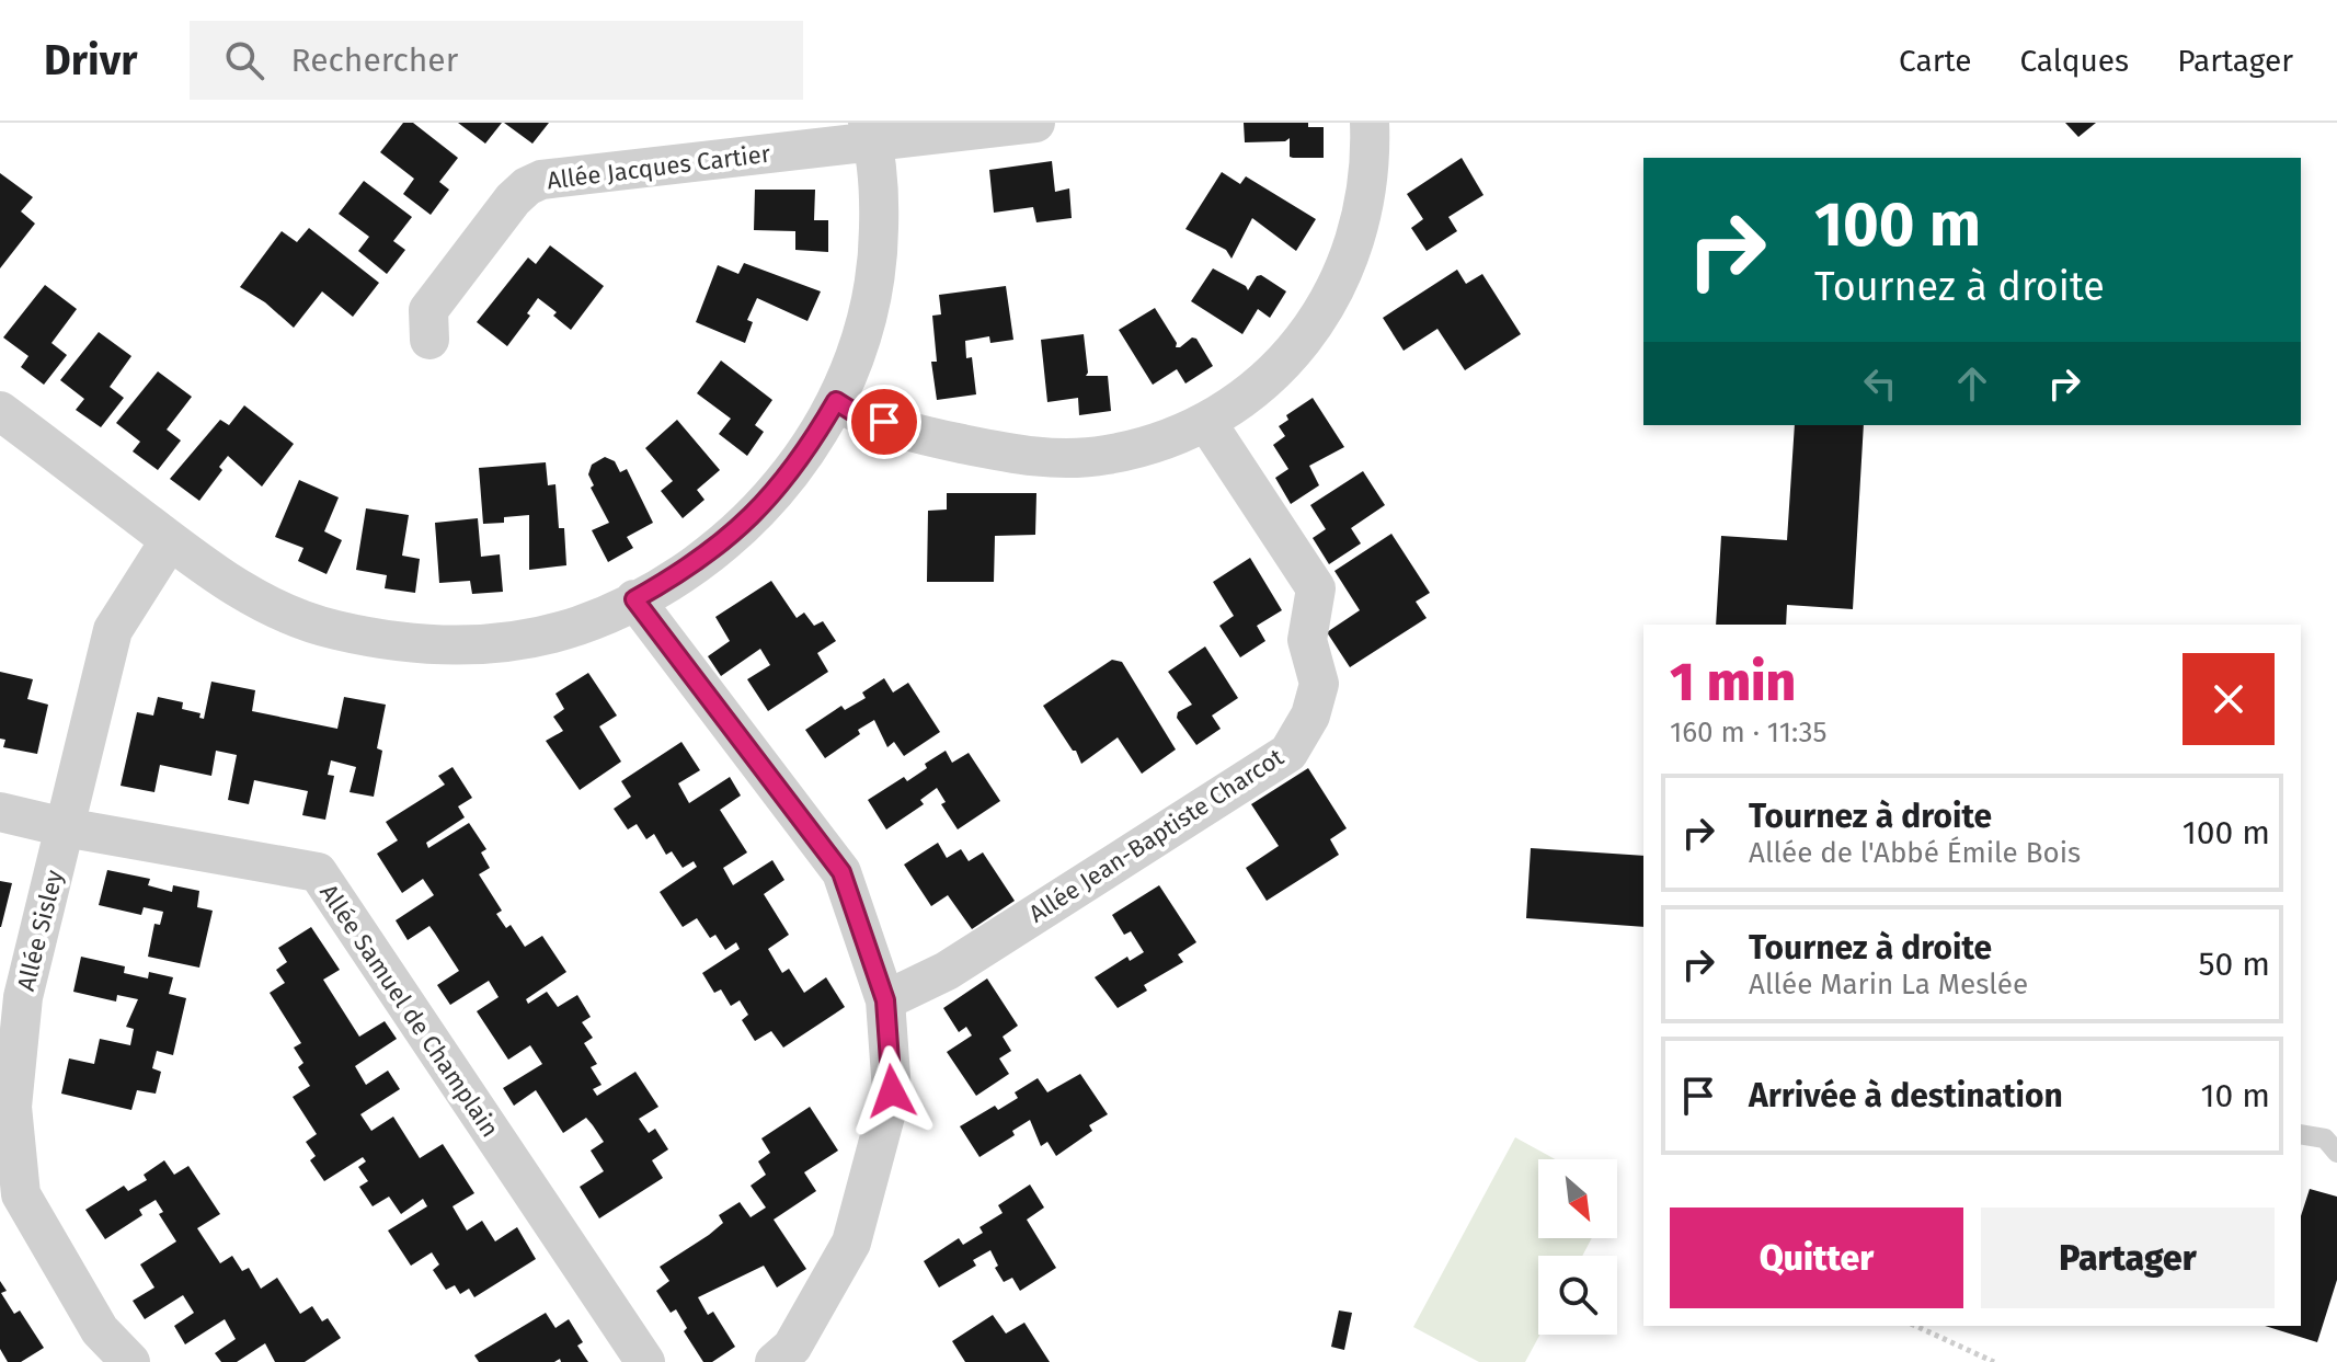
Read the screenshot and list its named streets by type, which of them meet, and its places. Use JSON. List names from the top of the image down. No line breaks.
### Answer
{"streets":{"street":["Allée Jacques Cartier","Allée Jean-Baptiste Charcot","Allée Sisley","Allée Samuel de Champlain"]},"crossings":[["Allée Sisley","Allée Samuel de Champlain"]],"north":"bottom right","page":{"header":"Drivr","search":"Rechercher","nav":["Carte","Calques","Partager"],"turn":["100 m","Tournez à droite"],"heading":["1 min","160 m · 11:35"],"list":[{"name":"Tournez à droite","note":"Allée de l'Abbé Émile Bois","value":"100 m"},{"name":"Tournez à droite","note":"Allée Marin La Meslée","value":"50 m"},{"name":"Arrivée à destination","value":"10 m"}],"buttons":["Quitter","Partager"]}}
